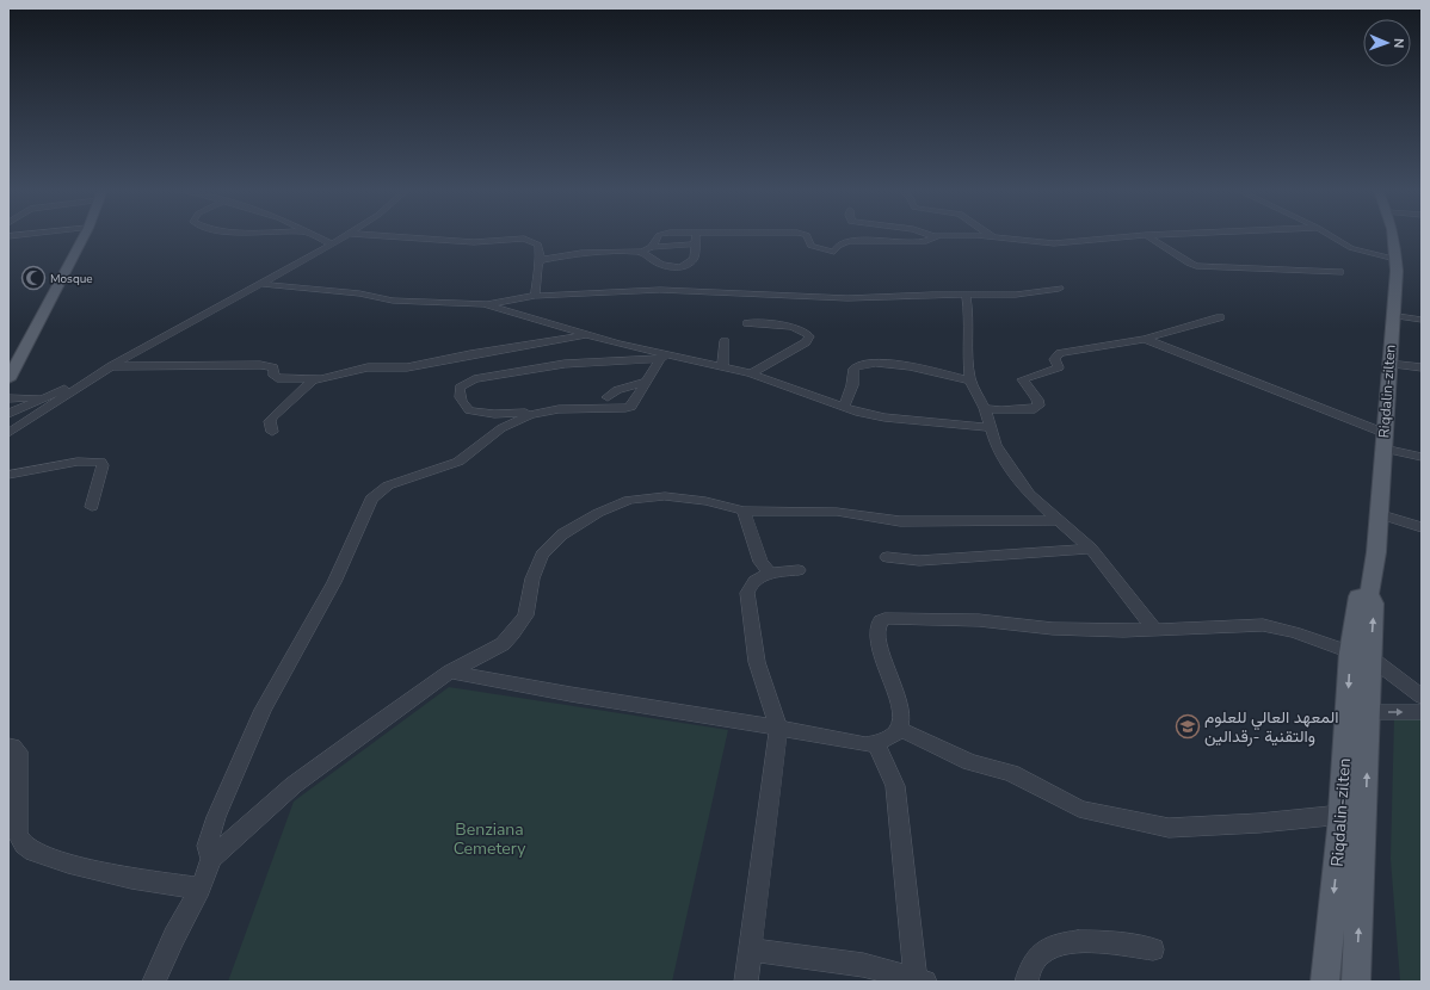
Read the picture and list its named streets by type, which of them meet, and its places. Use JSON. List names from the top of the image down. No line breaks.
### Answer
{"streets":{"main road":["Riqdalin-zilten"]},"parks":["Benziana Cemetery"],"places":{"mosque":["Mosque"],"school or university":["المعهد العالي للعلوم والتقنية -رقدالين"]},"north":"right"}
